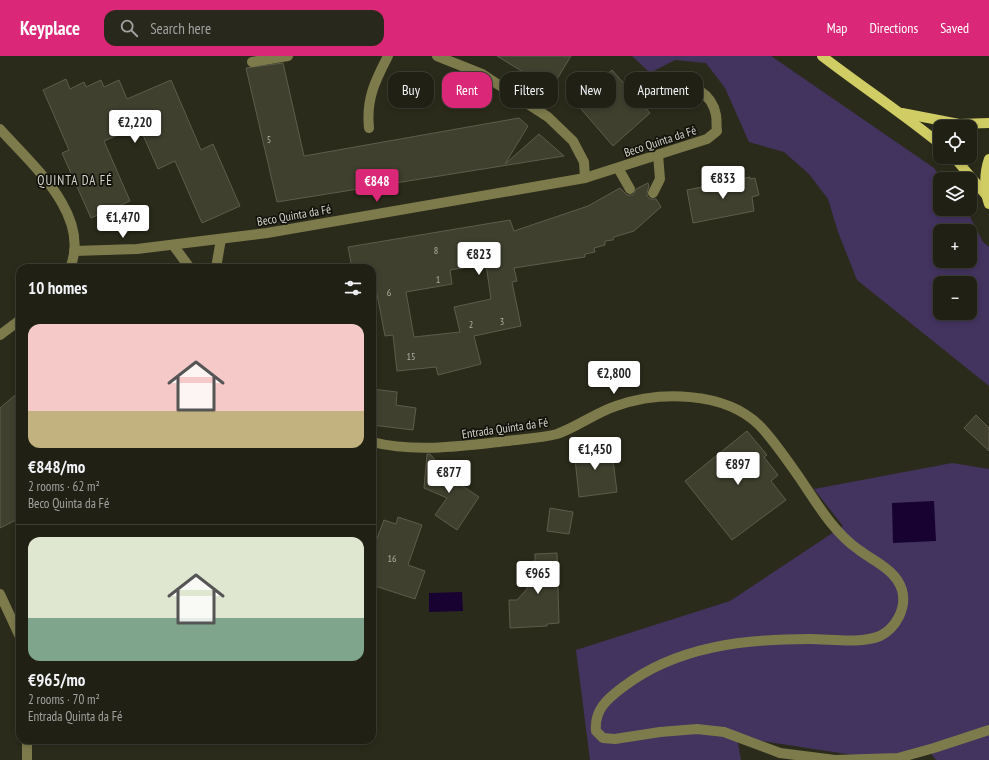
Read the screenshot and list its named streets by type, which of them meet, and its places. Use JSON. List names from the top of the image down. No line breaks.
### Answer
{"streets":{"street":["Beco Quinta da Fé","Entrada Quinta da Fé"]},"districts":["QUINTA DA FÉ"],"house_numbers":["5","8","1","6","3","2","15","16"],"page":{"header":"Keyplace","search":"Search here","nav":["Map","Directions","Saved"],"chip":["Buy","Rent","Filters","New","Apartment"],"price":["€2,220","€833","€848","€1,470","€823","€2,800","€1,450","€897","€877","€965"],"map_buttons":["+","−"],"heading":"10 homes","list":[{"name":"€848/mo","note":"2 rooms · 62 m² · Beco Quinta da Fé"},{"name":"€965/mo","note":"2 rooms · 70 m² · Entrada Quinta da Fé"}]}}
